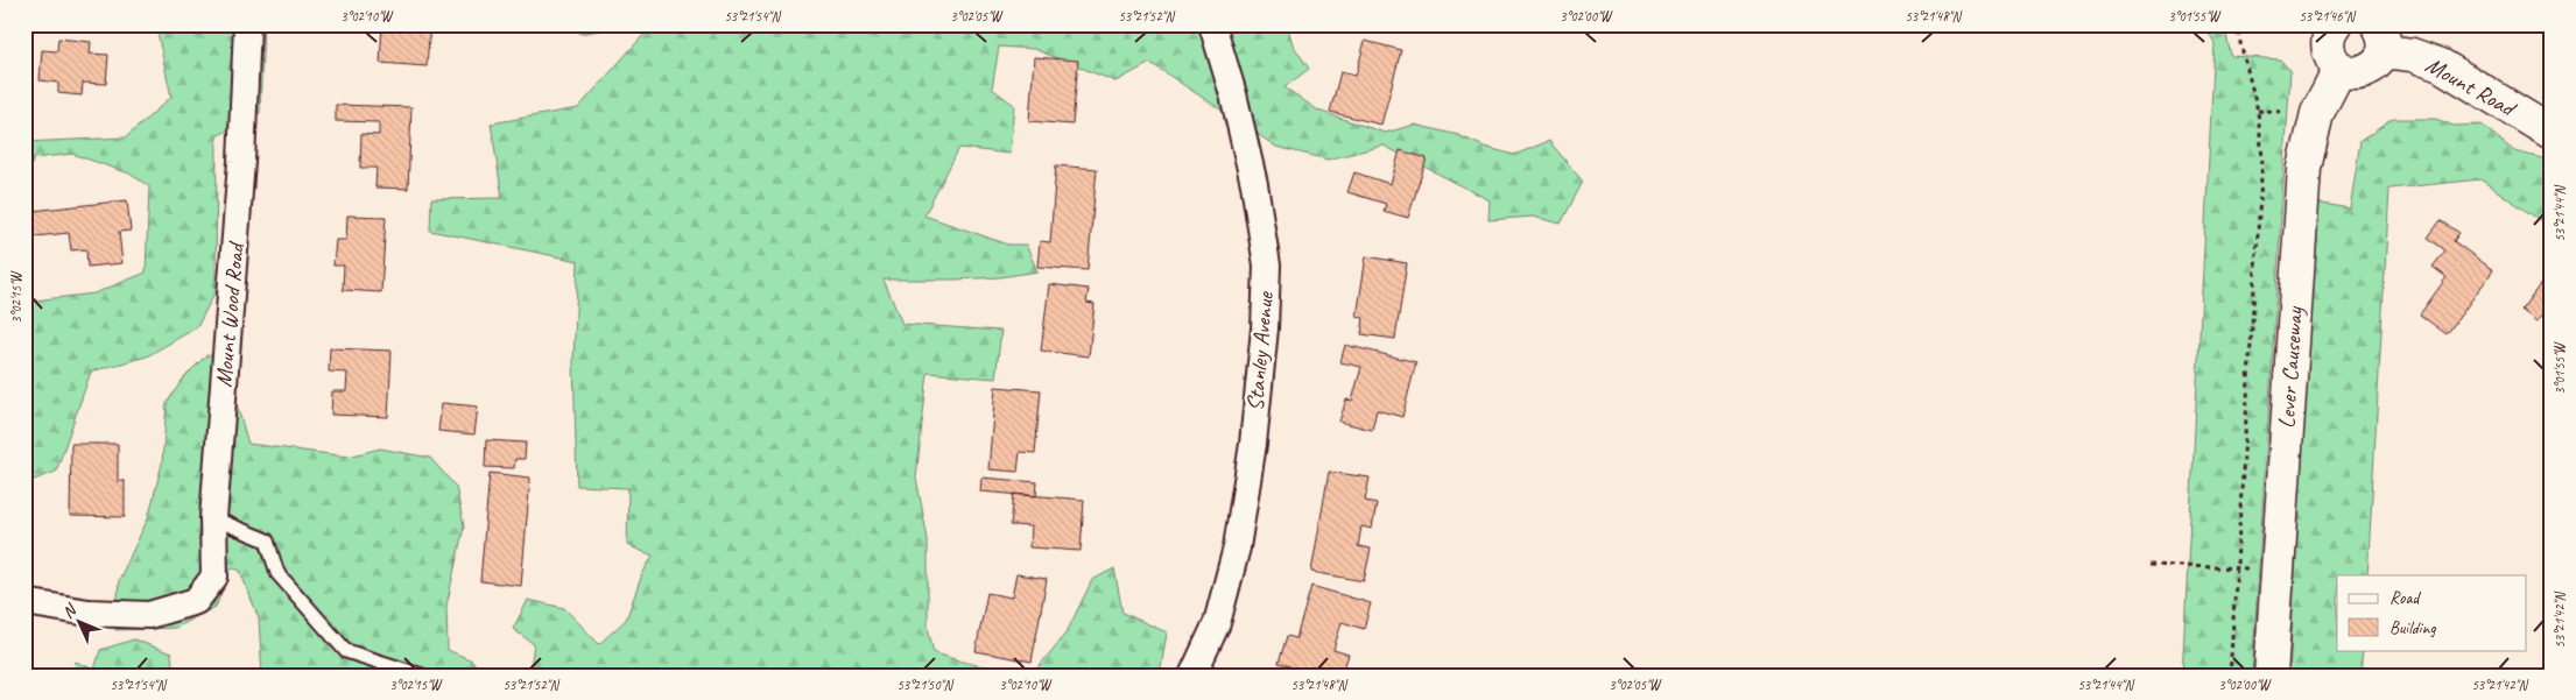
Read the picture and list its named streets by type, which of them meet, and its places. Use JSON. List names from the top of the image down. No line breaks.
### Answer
{"streets":{"street":["Mount Road","Mount Wood Road","Stanley Avenue","Lever Causeway"]},"legend":["Road","Building"],"north":"top left","coordinates":["3°02'10\"W","53°21'54\"N","3°02'05\"W","53°21'52\"N","3°02'00\"W","53°21'48\"N","3°01'55\"W","53°21'46\"N","53°21'44\"N","3°02'15\"W","53°21'42\"N","53°21'50\"N"]}
